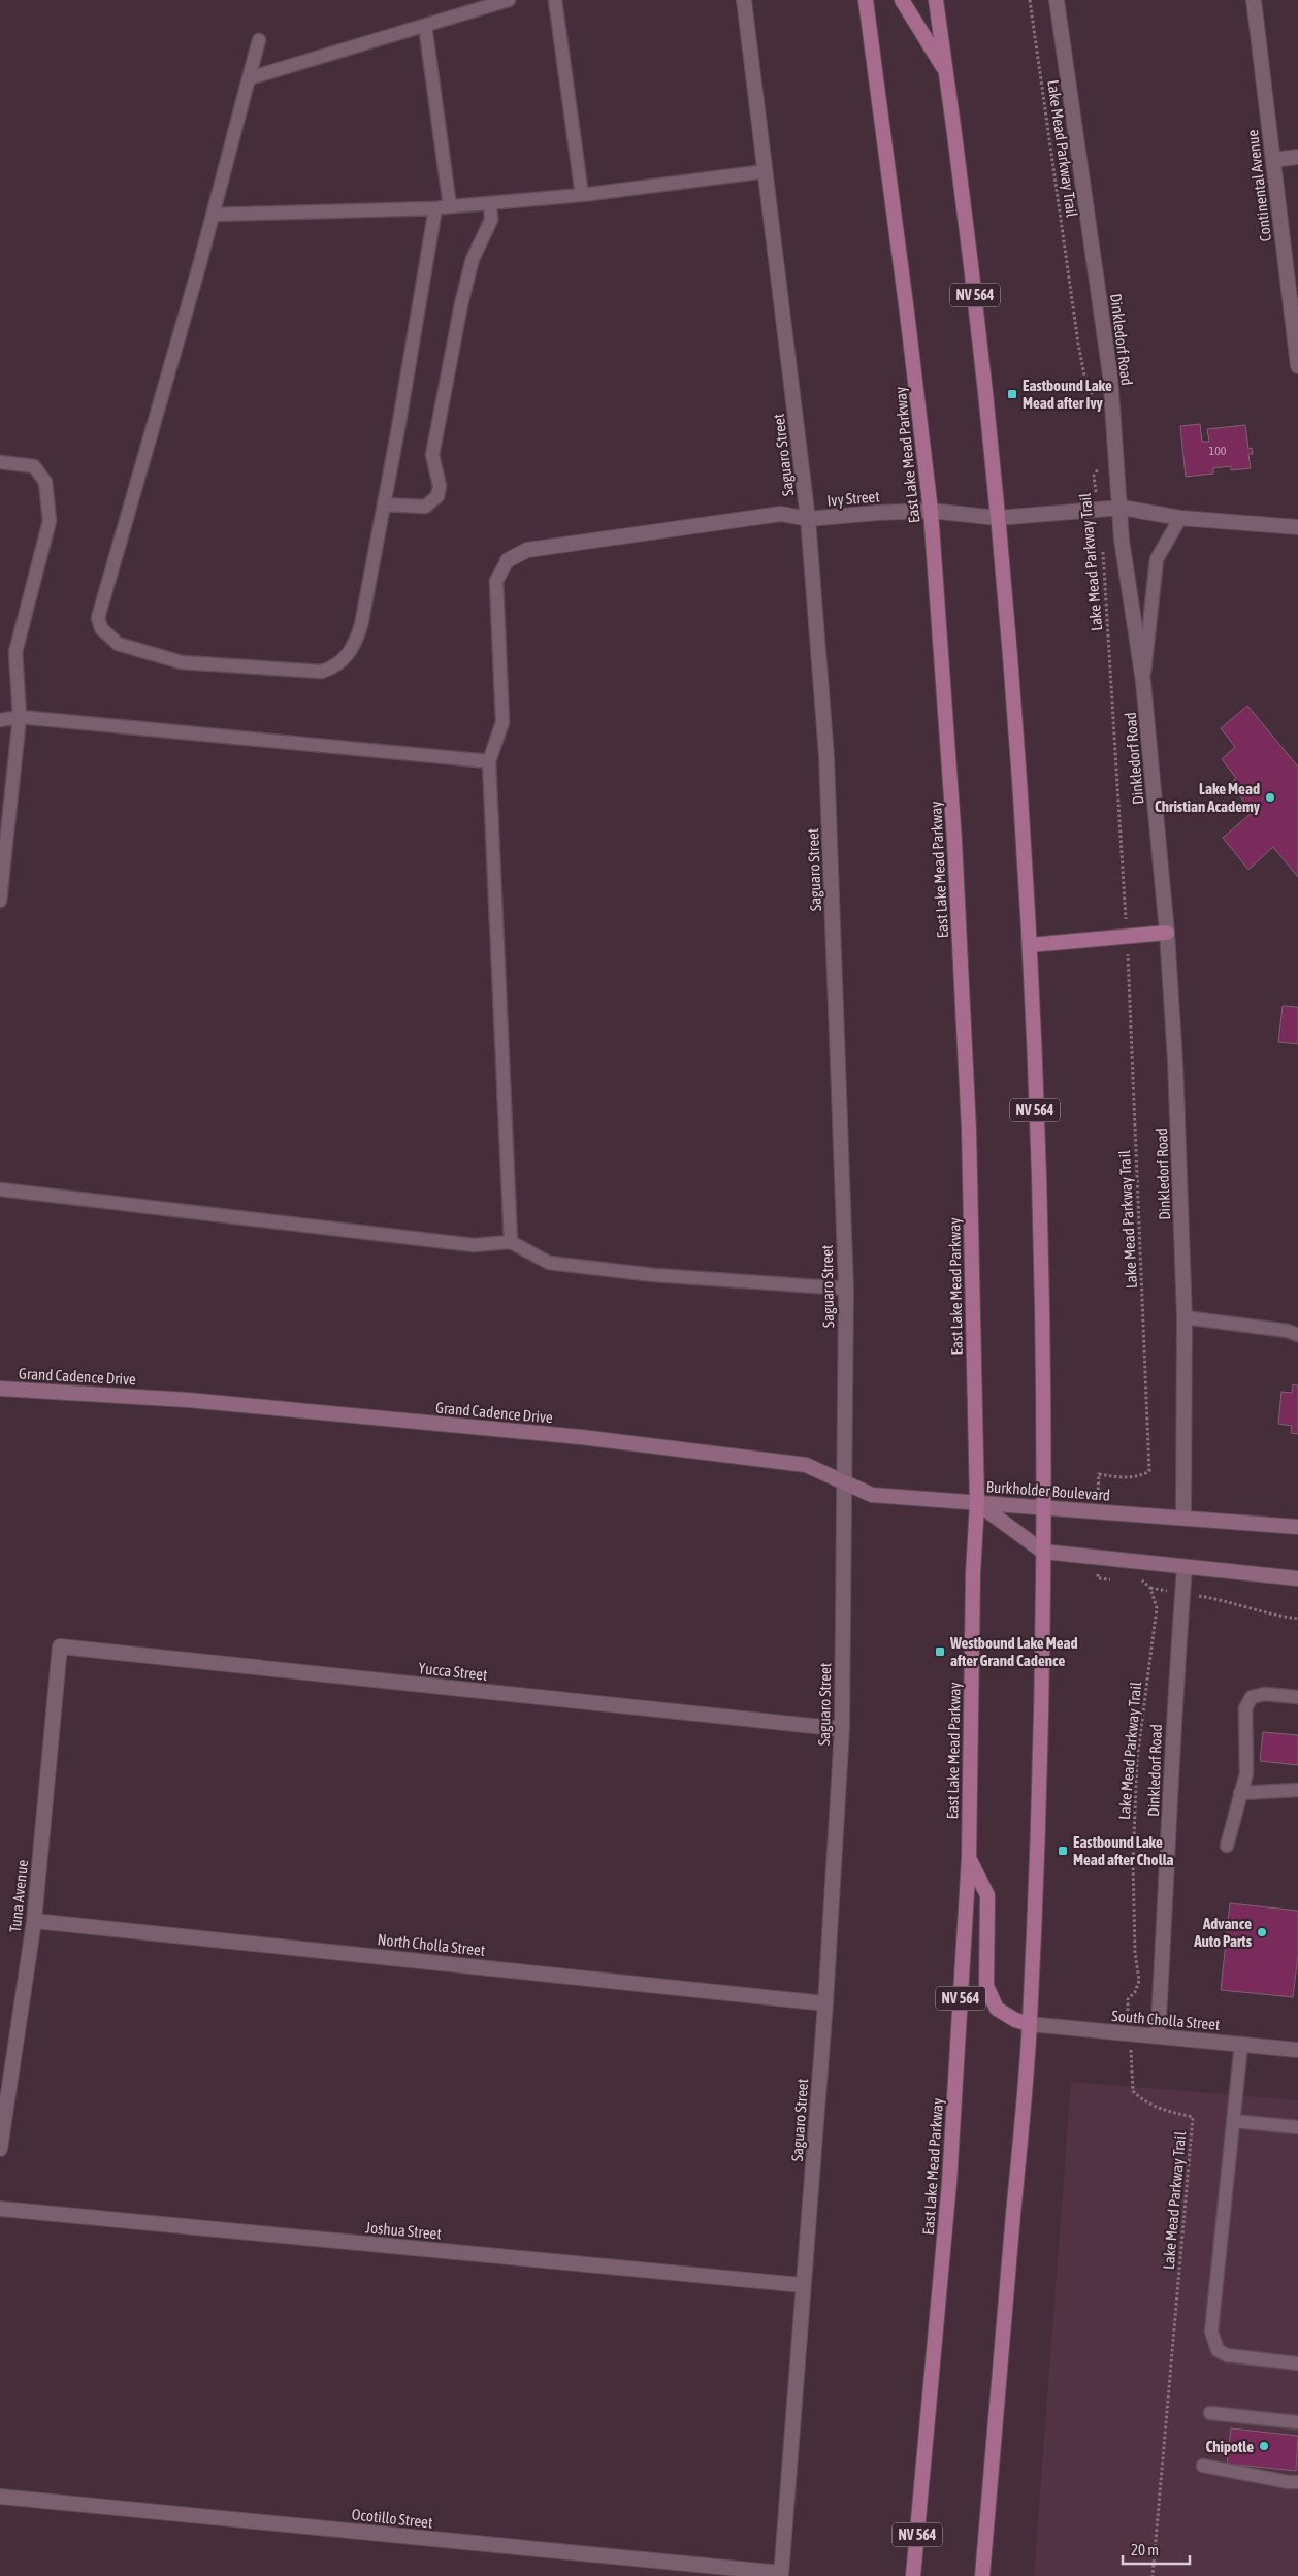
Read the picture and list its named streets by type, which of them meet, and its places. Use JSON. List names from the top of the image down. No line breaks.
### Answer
{"streets":{"main road":["NV 564","East Lake Mead Parkway","Grand Cadence Drive","Burkholder Boulevard"],"street":["Continental Avenue","Dinkledorf Road","Saguaro Street","Ivy Street","Yucca Street","Tuna Avenue","North Cholla Street","South Cholla Street","Joshua Street","Ocotillo Street"],"path":["Lake Mead Parkway Trail"]},"crossings":[["Lake Mead Parkway Trail","Ivy Street"],["Lake Mead Parkway Trail","South Cholla Street"],["NV 564","Ivy Street"],["NV 564","Burkholder Boulevard"],["NV 564","South Cholla Street"],["Dinkledorf Road","Ivy Street"],["Dinkledorf Road","Burkholder Boulevard"],["Dinkledorf Road","South Cholla Street"],["Saguaro Street","Ivy Street"],["Saguaro Street","Grand Cadence Drive"],["Saguaro Street","Yucca Street"],["Saguaro Street","North Cholla Street"],["Saguaro Street","Joshua Street"],["Saguaro Street","Ocotillo Street"],["East Lake Mead Parkway","Ivy Street"],["East Lake Mead Parkway","Grand Cadence Drive"],["East Lake Mead Parkway","Burkholder Boulevard"],["Grand Cadence Drive","Burkholder Boulevard"],["Yucca Street","Tuna Avenue"],["Tuna Avenue","North Cholla Street"]],"places":{"transit":["Eastbound Lake Mead after Ivy","Westbound Lake Mead after Grand Cadence","Eastbound Lake Mead after Cholla"],"other":["Lake Mead Christian Academy","Advance Auto Parts","Chipotle"]},"house_numbers":["100"],"scale_bar":"20 m"}
